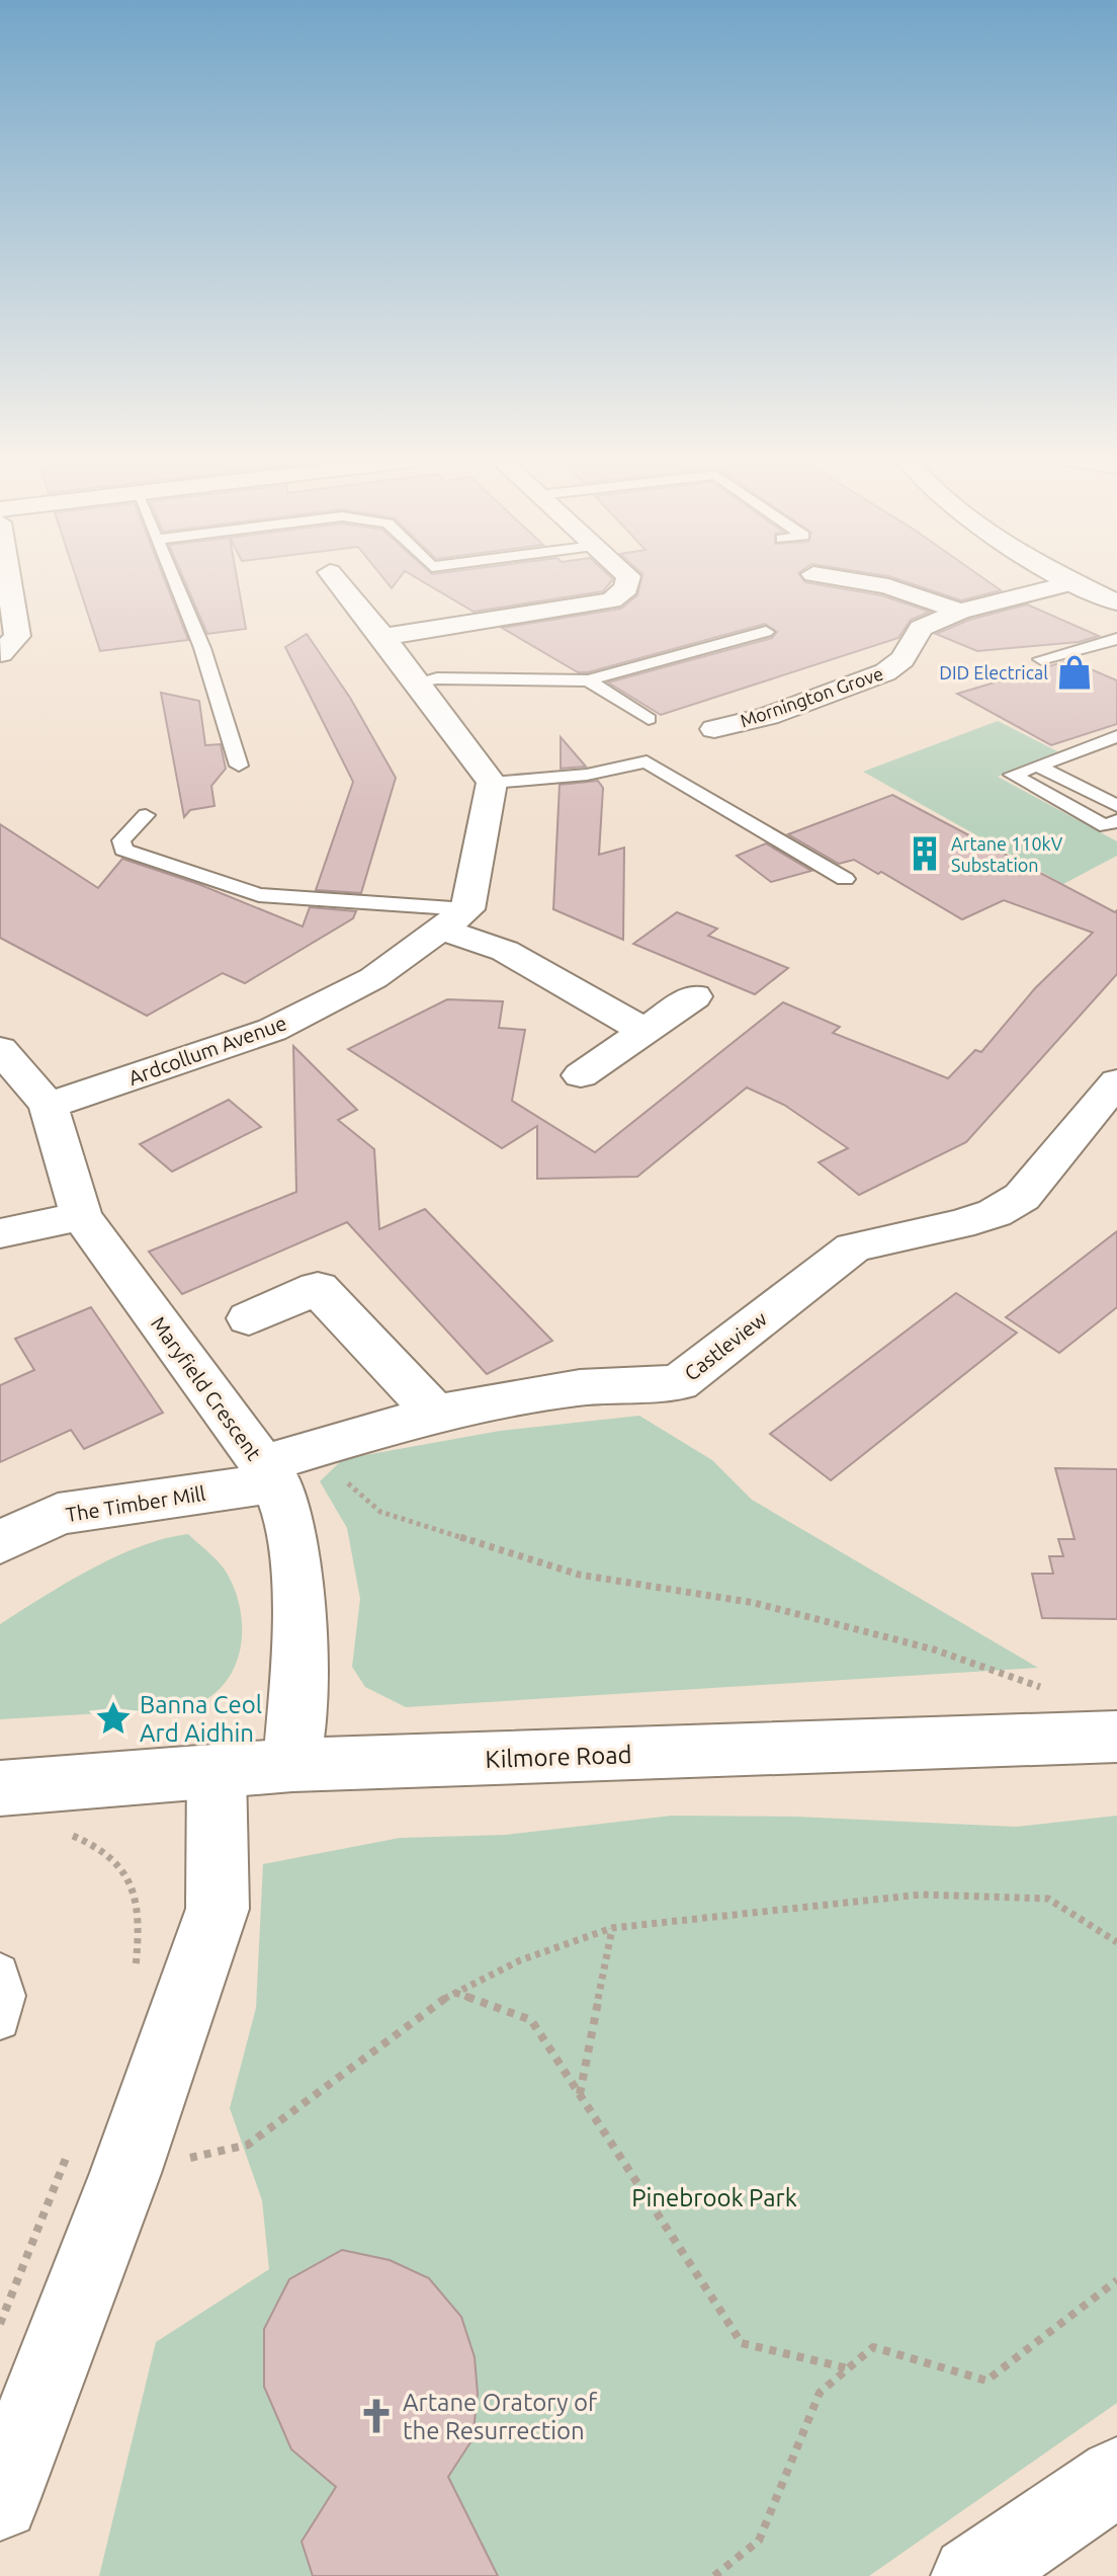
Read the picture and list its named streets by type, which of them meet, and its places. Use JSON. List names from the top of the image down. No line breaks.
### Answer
{"streets":{"street":["Mornington Grove","Ardcollum Avenue","Castleview","Maryfield Crescent","The Timber Mill","Kilmore Road"]},"crossings":[["Ardcollum Avenue","Maryfield Crescent"],["Castleview","Maryfield Crescent"],["Castleview","The Timber Mill"],["Maryfield Crescent","The Timber Mill"],["Maryfield Crescent","Kilmore Road"]],"parks":["Pinebrook Park"],"places":{"shop":["DID Electrical"],"building":["Artane 110kV Substation"],"place":["Banna Ceol Ard Aidhin"],"church":["Artane Oratory of the Resurrection"]}}
